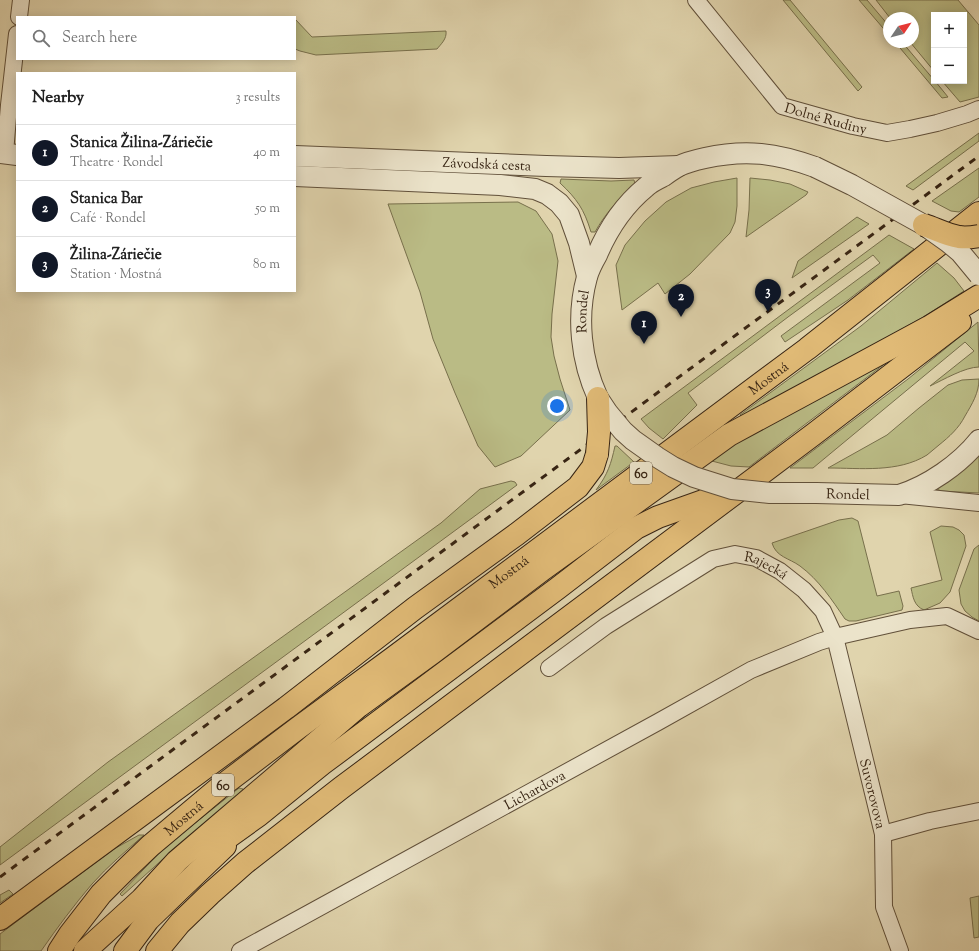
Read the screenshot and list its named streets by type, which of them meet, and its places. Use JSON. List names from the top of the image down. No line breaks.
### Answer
{"streets":{"main road":["Mostná","60"],"street":["Dolné Rudiny","Závodská cesta","Rondel","Rajecká","Lichardova","Suvorovova"]},"crossings":[["Závodská cesta","Rondel"],["Rajecká","Lichardova"],["Rajecká","Suvorovova"],["Lichardova","Suvorovova"]],"north":"top right","page":{"map_buttons":["+","−"],"search":"Search here","heading":["Nearby","3 results"],"list":[{"mark":"1","name":"Stanica Žilina-Záriečie","note":"Theatre · Rondel","value":"40 m"},{"mark":"2","name":"Stanica Bar","note":"Café · Rondel","value":"50 m"},{"mark":"3","name":"Žilina-Záriečie","note":"Station · Mostná","value":"80 m"}],"pins":["3","2","1"]}}
